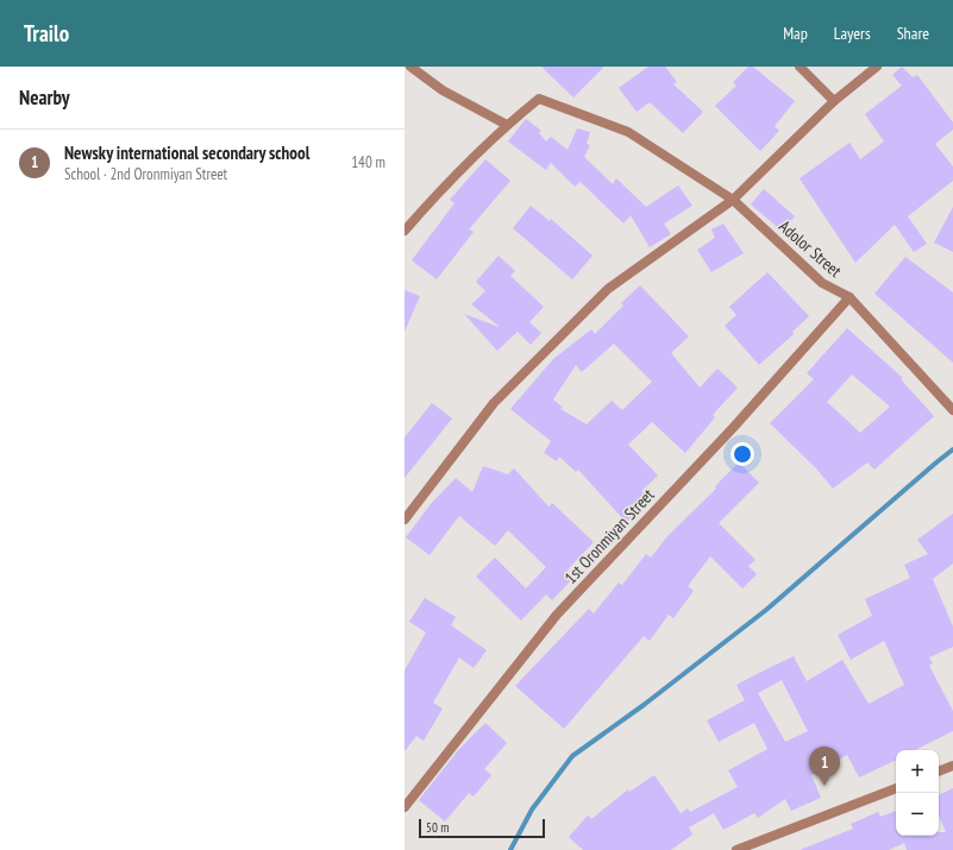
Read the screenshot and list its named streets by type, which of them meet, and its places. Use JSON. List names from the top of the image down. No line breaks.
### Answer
{"streets":{"street":["Adolor Street","1st Oronmiyan Street"]},"crossings":[["Adolor Street","1st Oronmiyan Street"]],"scale_bar":"50 m","page":{"header":"Trailo","nav":["Map","Layers","Share"],"heading":"Nearby","list":[{"mark":"1","name":"Newsky international secondary school","note":"School · 2nd Oronmiyan Street","value":"140 m"}],"pins":"1","map_buttons":["+","−"],"scale":"50 m"}}
